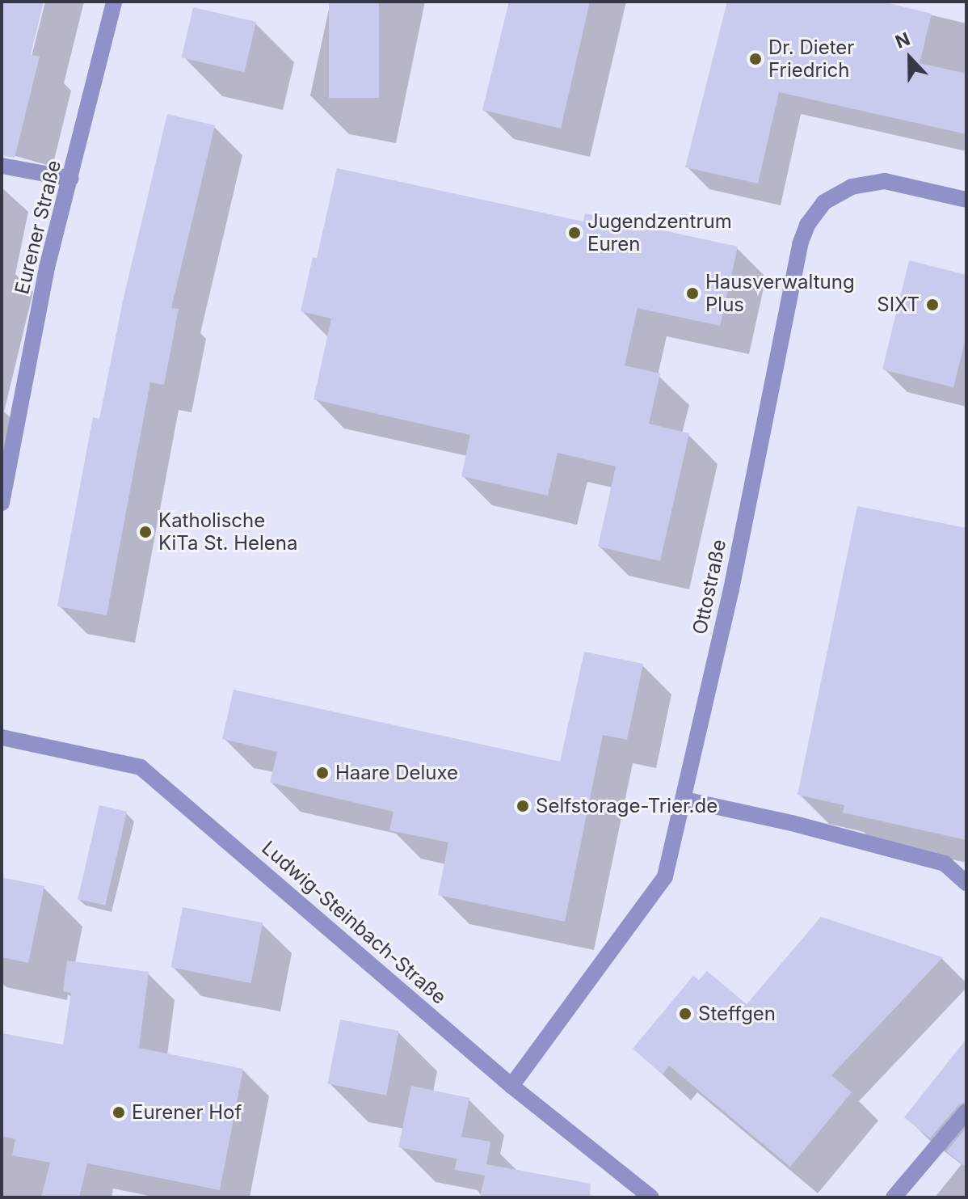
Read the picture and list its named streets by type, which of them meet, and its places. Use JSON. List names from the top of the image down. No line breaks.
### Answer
{"streets":{"street":["Eurener Straße","Ottostraße","Ludwig-Steinbach-Straße"]},"crossings":[["Ottostraße","Ludwig-Steinbach-Straße"]],"places":["Dr. Dieter Friedrich","Jugendzentrum Euren","Hausverwaltung Plus","SIXT","Katholische KiTa St. Helena","Haare Deluxe","Selfstorage-Trier.de","Steffgen","Eurener Hof"],"north":"top"}
